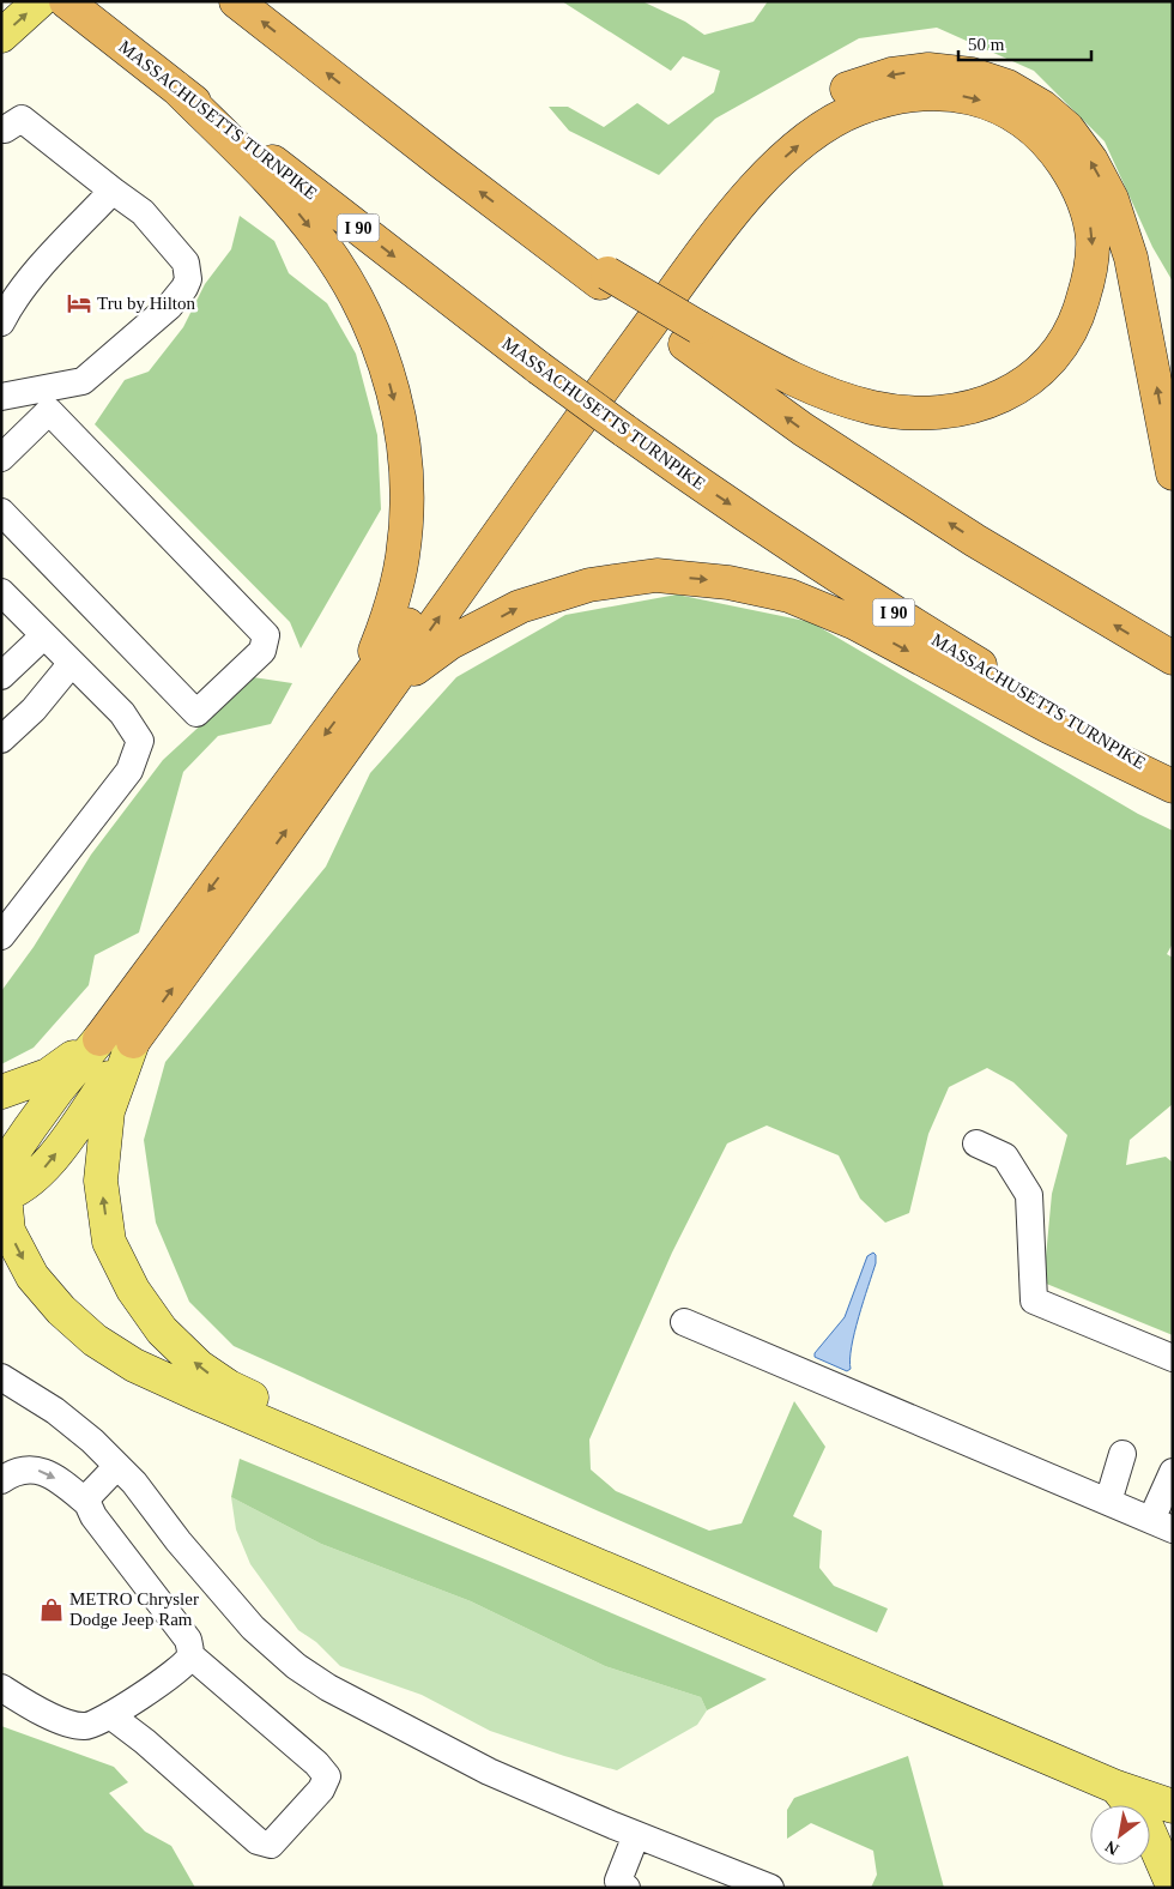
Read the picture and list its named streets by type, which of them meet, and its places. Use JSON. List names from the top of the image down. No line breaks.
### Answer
{"streets":{"highway":["MASSACHUSETTS TURNPIKE","I 90"]},"places":{"hotel":["Tru by Hilton"],"shop":["METRO Chrysler Dodge Jeep Ram"]},"scale_bar":"50 m","north":"bottom left"}
